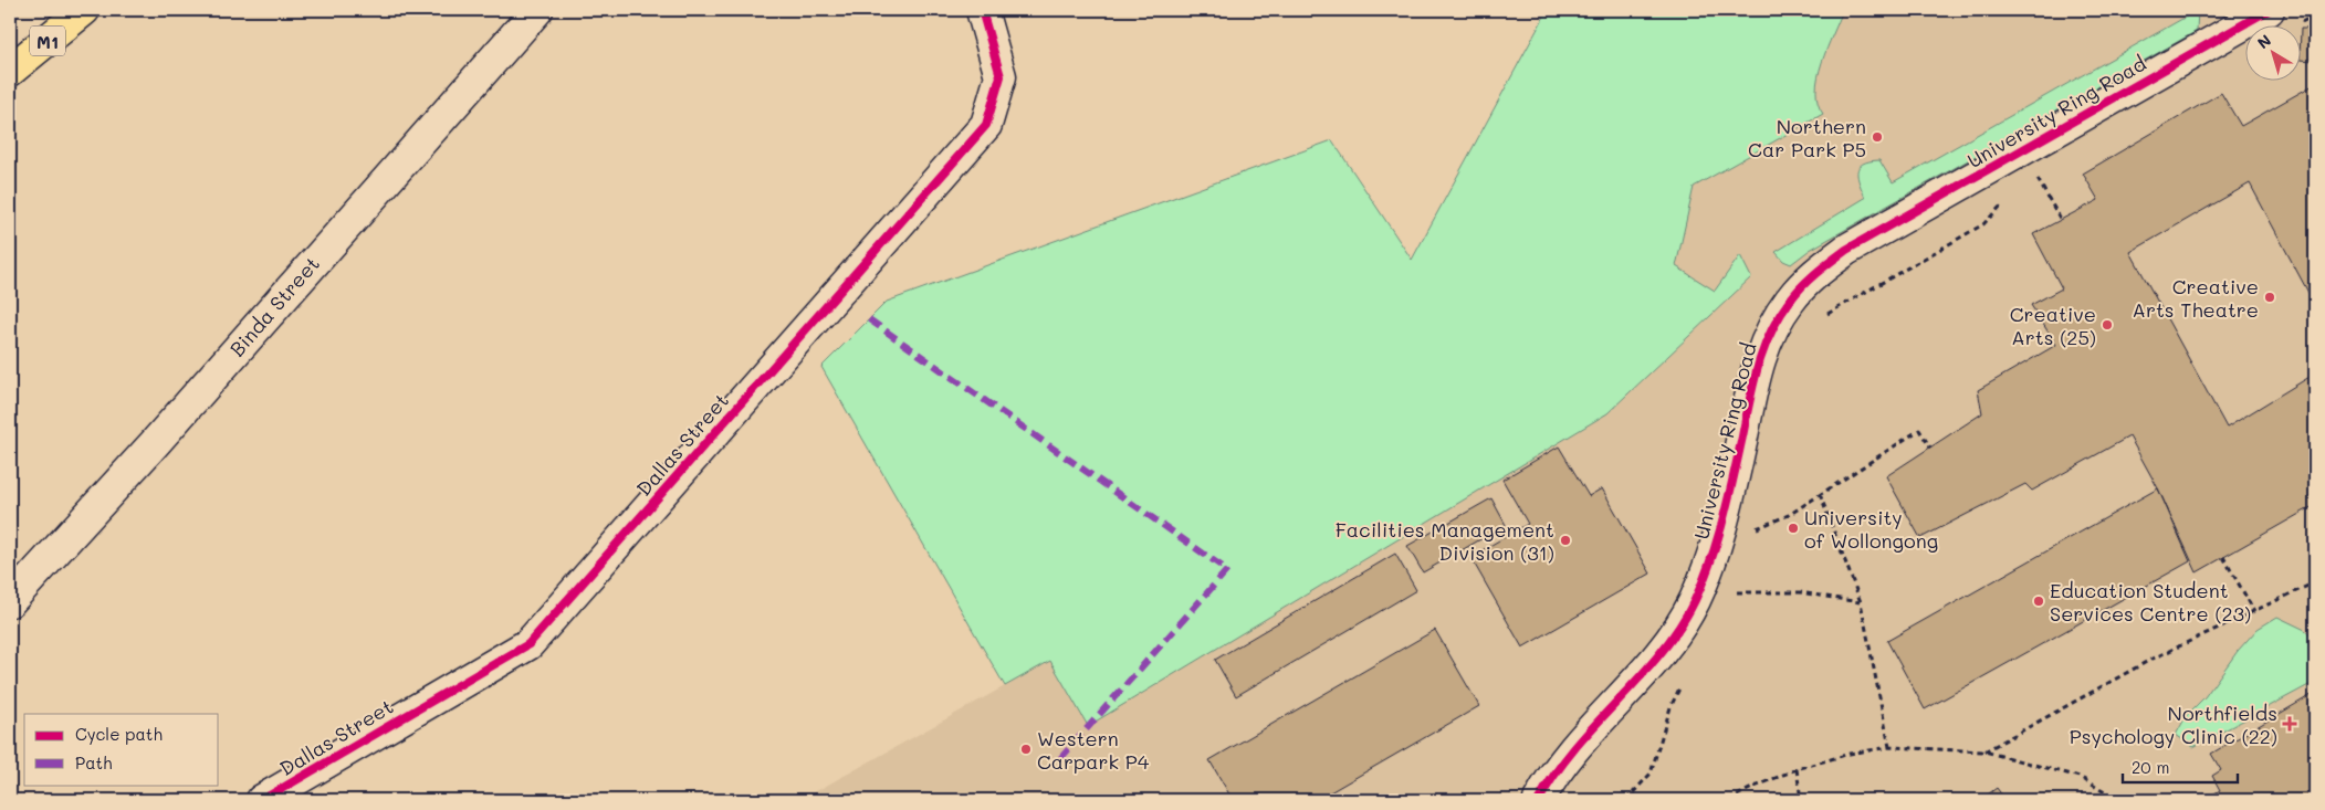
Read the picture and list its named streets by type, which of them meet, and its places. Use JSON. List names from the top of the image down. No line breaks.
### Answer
{"streets":{"highway":["M1"],"street":["University Ring Road","Binda Street","Dallas Street"]},"places":{"other":["Northern Car Park P5","Creative Arts Theatre","Creative Arts (25)","University of Wollongong","Facilities Management Division (31)","Education Student Services Centre (23)","Western Carpark P4"],"health":["Northfields Psychology Clinic (22)"]},"legend":["Cycle path","Path"],"scale_bar":"20 m","north":"top left"}
